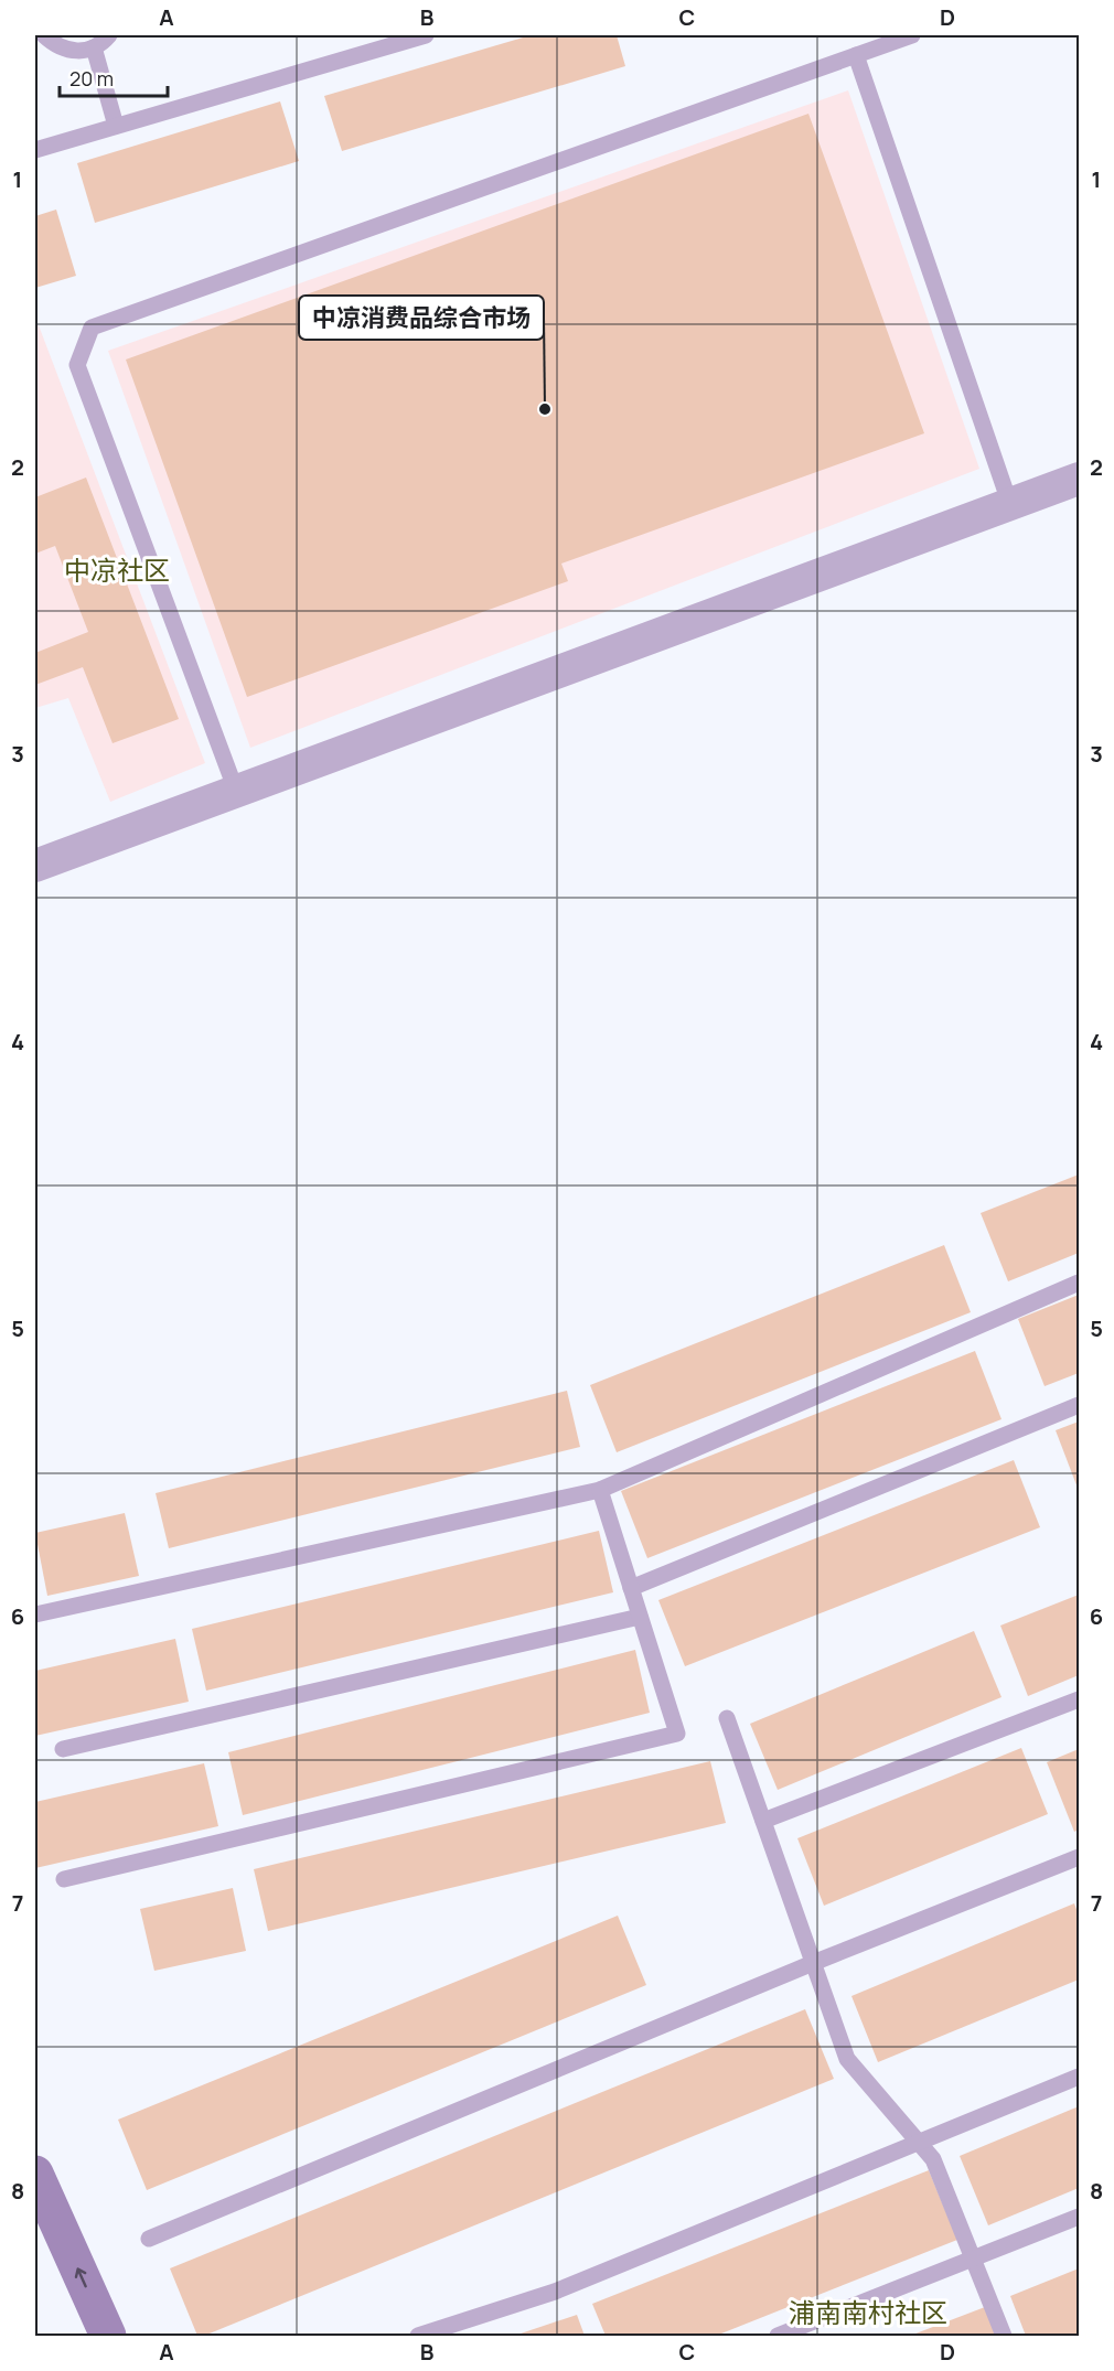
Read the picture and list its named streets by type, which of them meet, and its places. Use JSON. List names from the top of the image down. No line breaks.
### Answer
{"districts":["中凉社区","浦南南村社区"],"places":["中凉消费品综合市场"],"scale_bar":"20 m","grid":{"columns":["A","B","C","D"],"rows":["1","2","3","4","5","6","7","8"]}}
